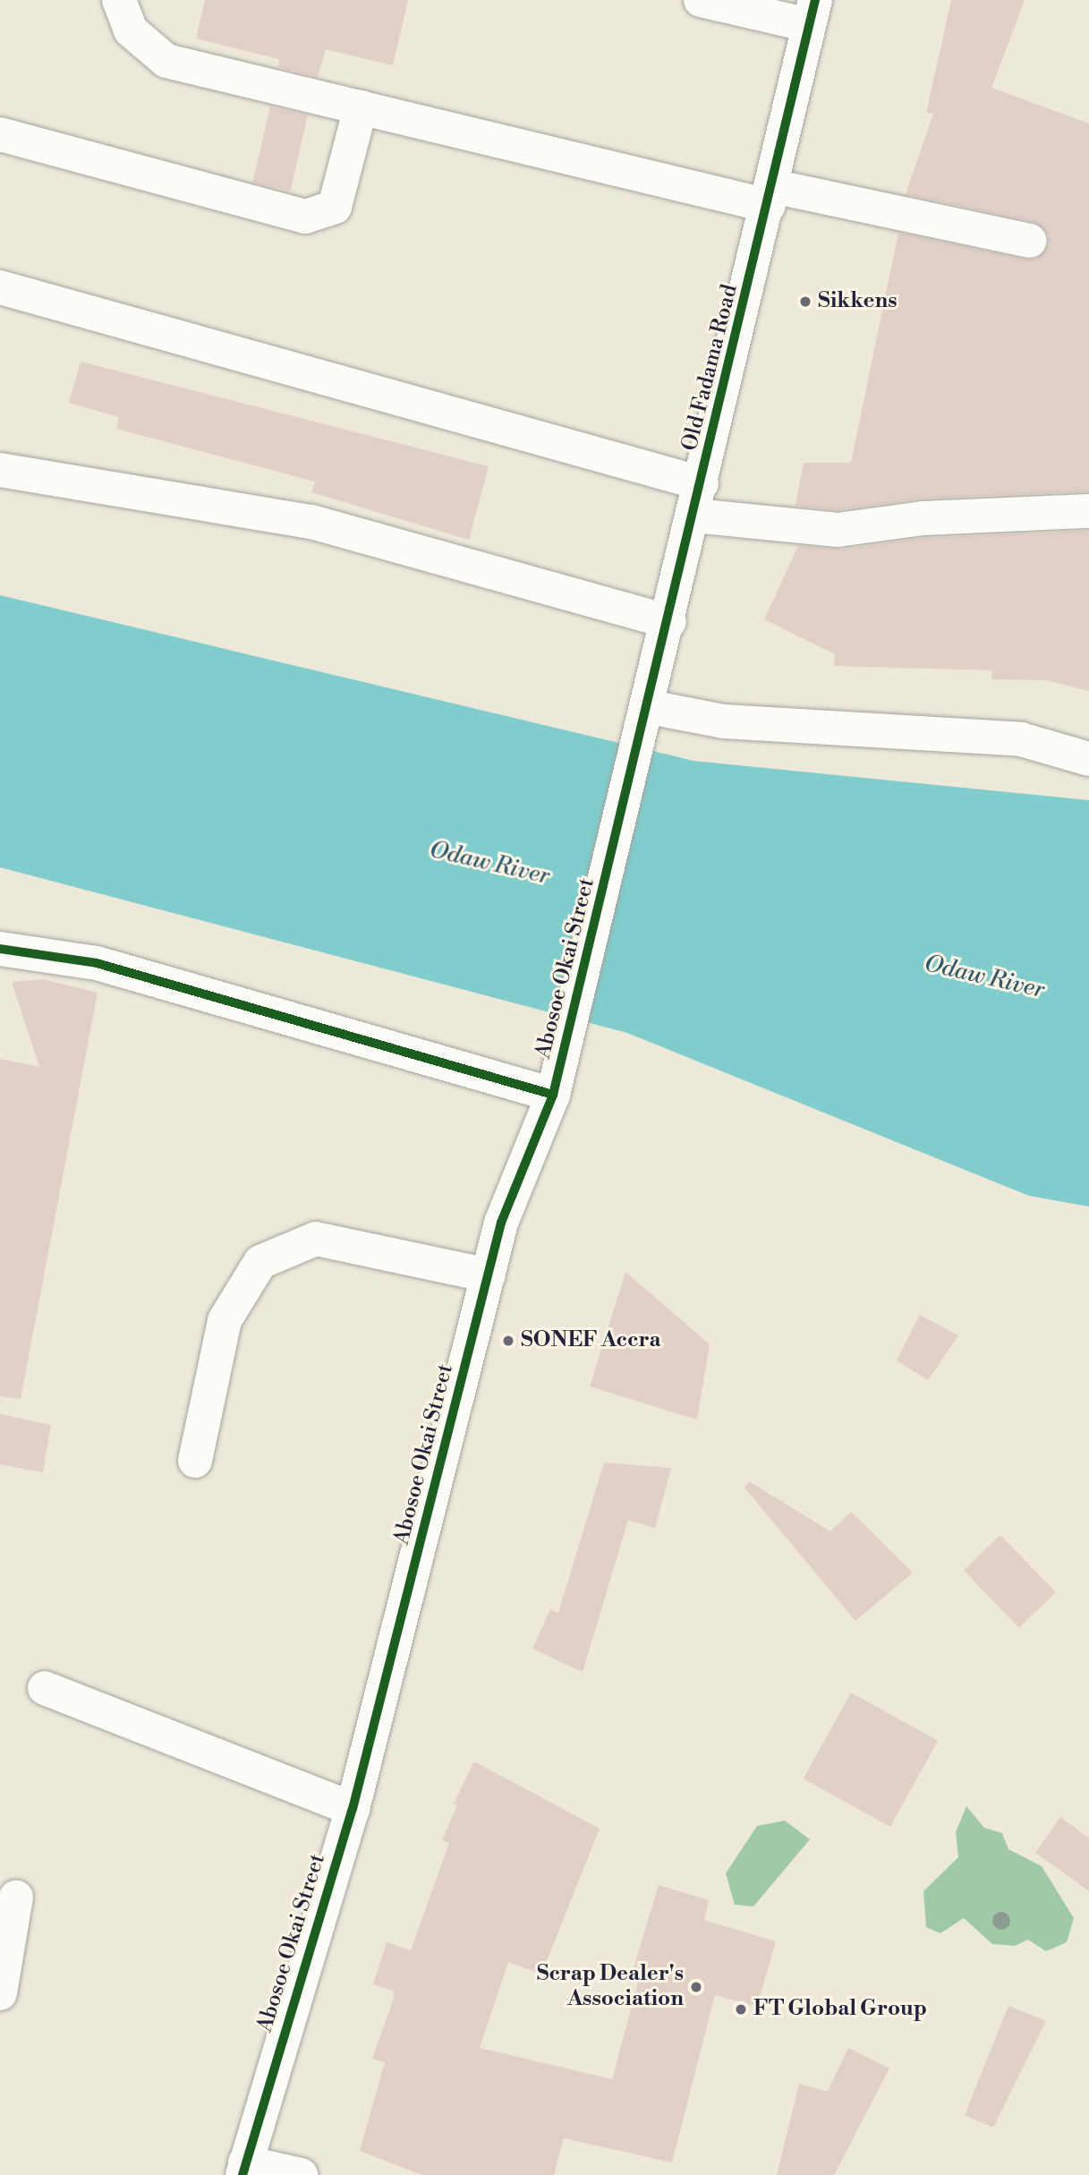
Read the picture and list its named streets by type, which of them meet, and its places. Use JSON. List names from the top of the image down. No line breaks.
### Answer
{"streets":{"street":["Old Fadama Road","Abosoe Okai Street"]},"crossings":[["Old Fadama Road","Abosoe Okai Street"]],"water":["Odaw River"],"places":["Sikkens","SONEF Accra","Scrap Dealer's Association","FT Global Group"]}
